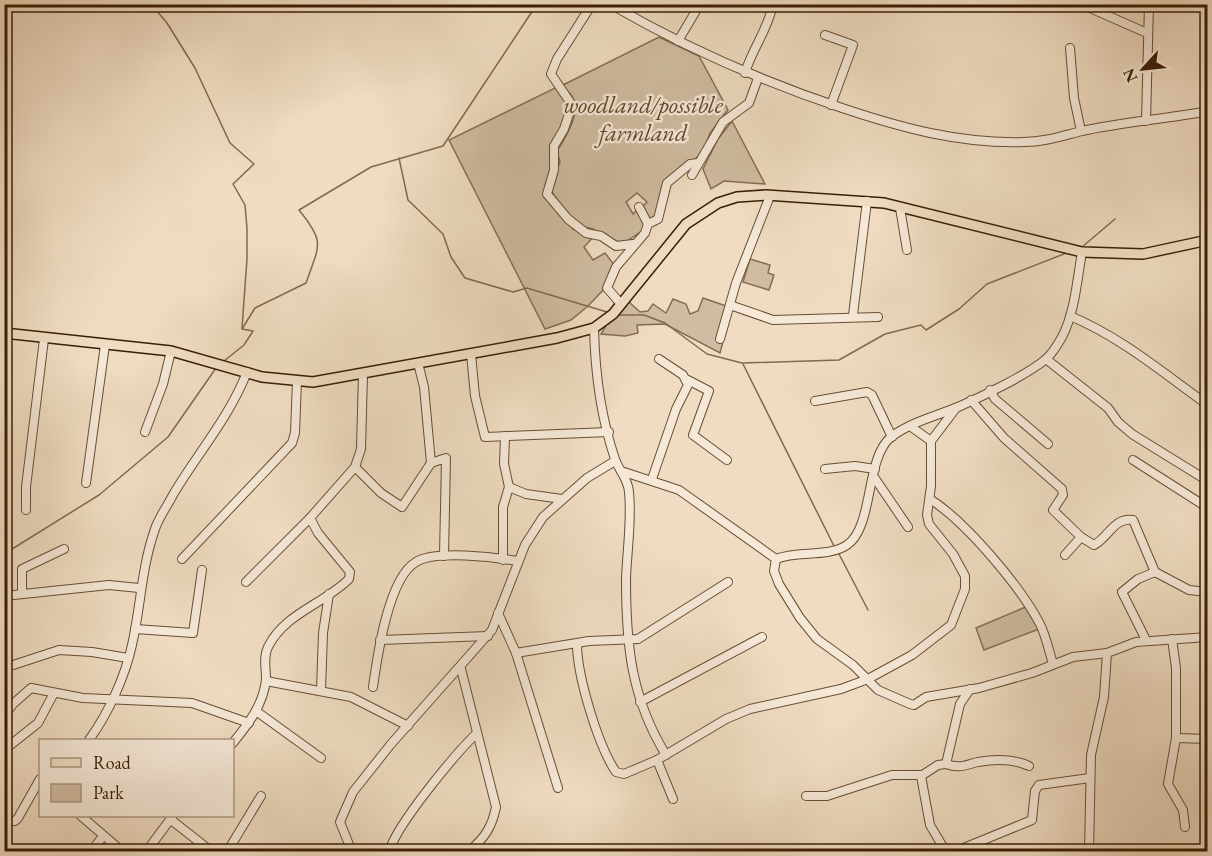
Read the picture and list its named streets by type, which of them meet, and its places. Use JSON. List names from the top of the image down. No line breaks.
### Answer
{"parks":["woodland/possible farmland"],"legend":["Road","Park"],"north":"bottom left"}
